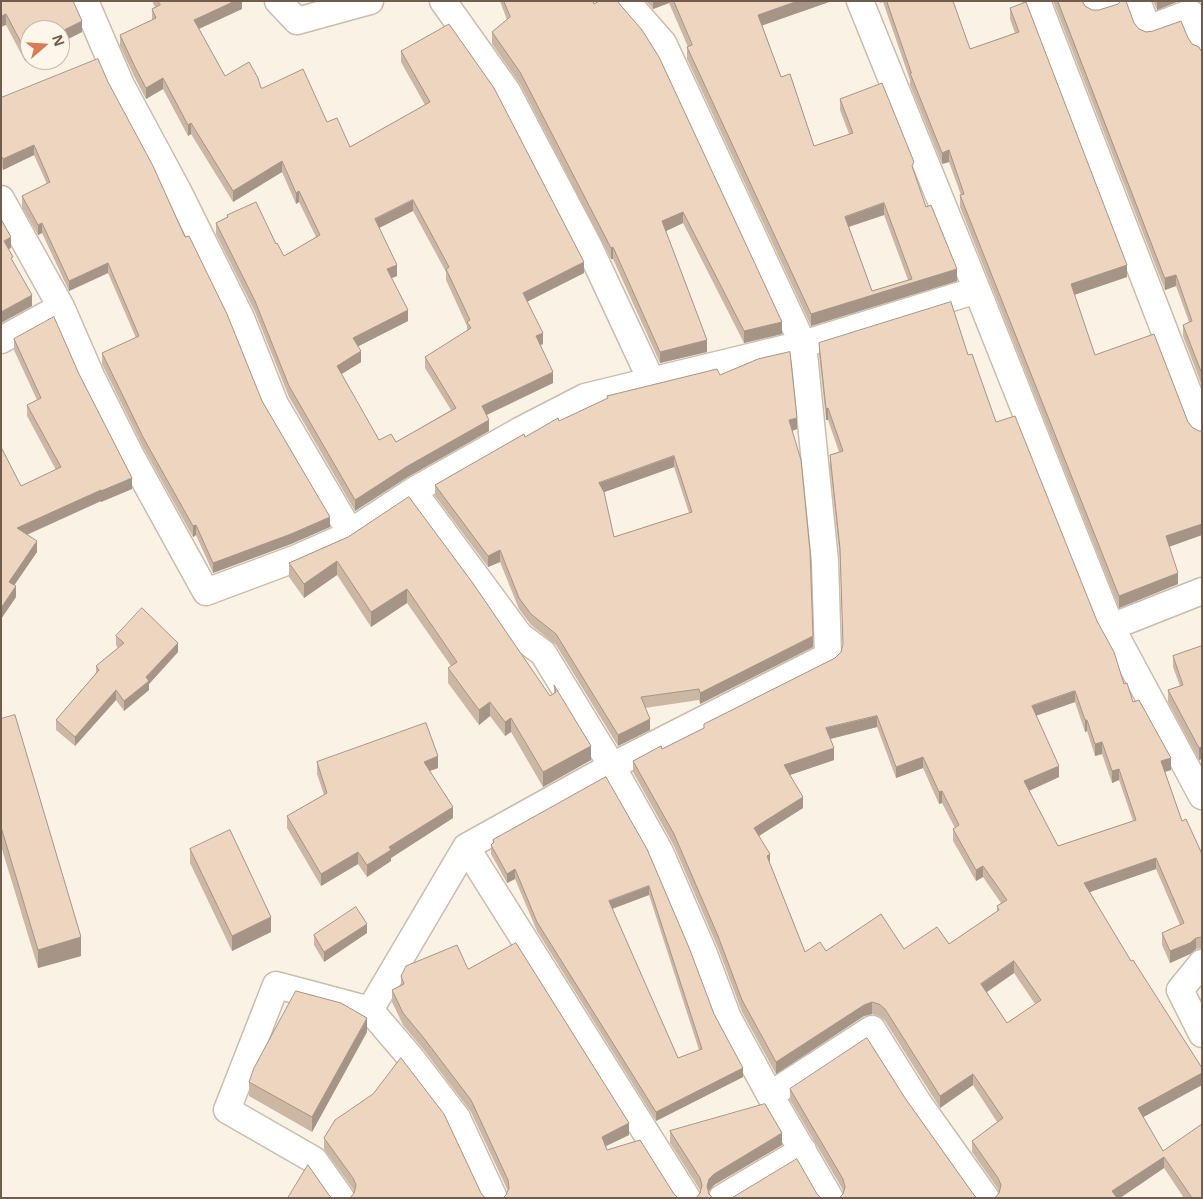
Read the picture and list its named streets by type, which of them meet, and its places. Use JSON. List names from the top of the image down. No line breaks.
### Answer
{"north":"right"}
